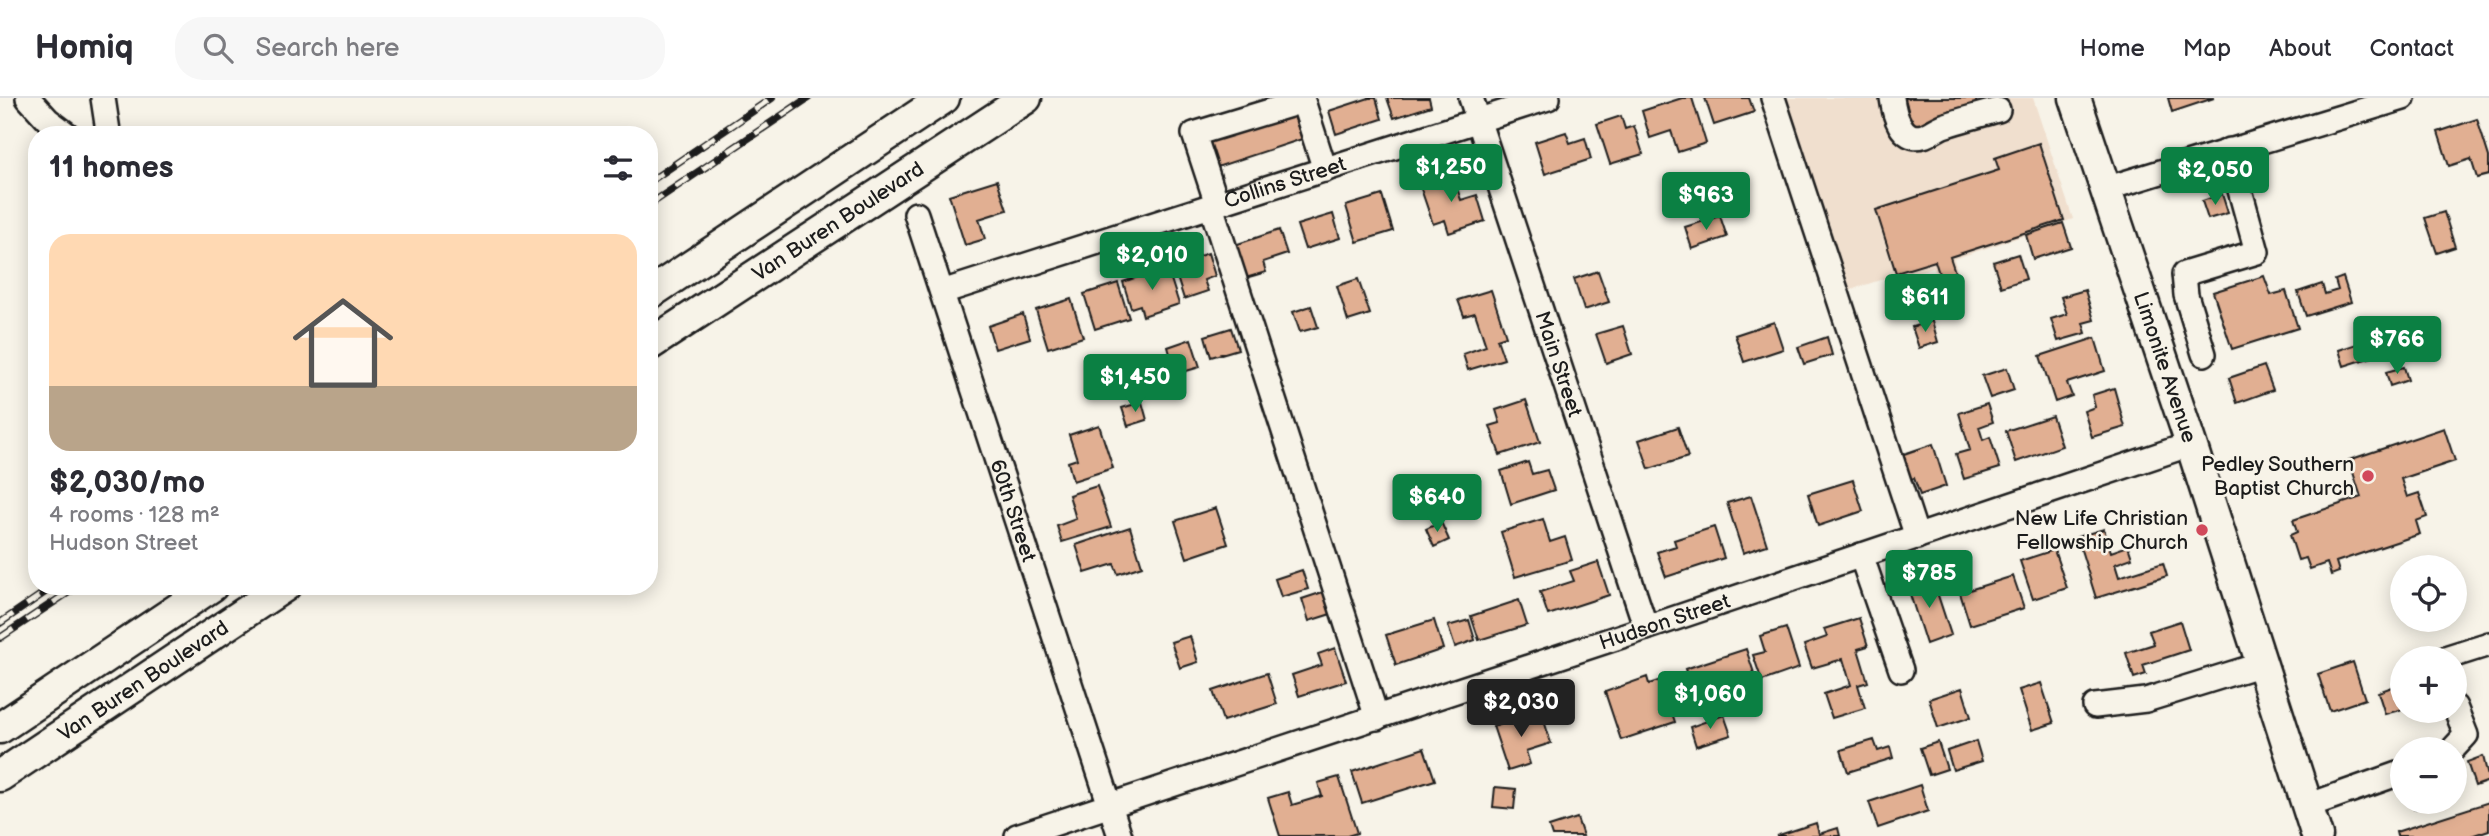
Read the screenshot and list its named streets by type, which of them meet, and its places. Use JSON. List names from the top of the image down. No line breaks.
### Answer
{"streets":{"main road":["Van Buren Boulevard","Limonite Avenue"],"street":["Collins Street","Main Street","60th Street","Hudson Street"]},"crossings":[["Collins Street","Main Street"],["Collins Street","60th Street"],["Main Street","Hudson Street"],["Limonite Avenue","Hudson Street"],["60th Street","Hudson Street"]],"places":["Pedley Southern Baptist Church","New Life Christian Fellowship Church"],"page":{"header":"Homiq","search":"Search here","nav":["Home","Map","About","Contact"],"heading":"11 homes","price":["$1,250","$2,050","$963","$2,010","$611","$766","$1,450","$640","$785","$1,060","$2,030"],"list":[{"name":"$2,030/mo","note":"4 rooms · 128 m² · Hudson Street"}],"map_buttons":["+","−"]}}
